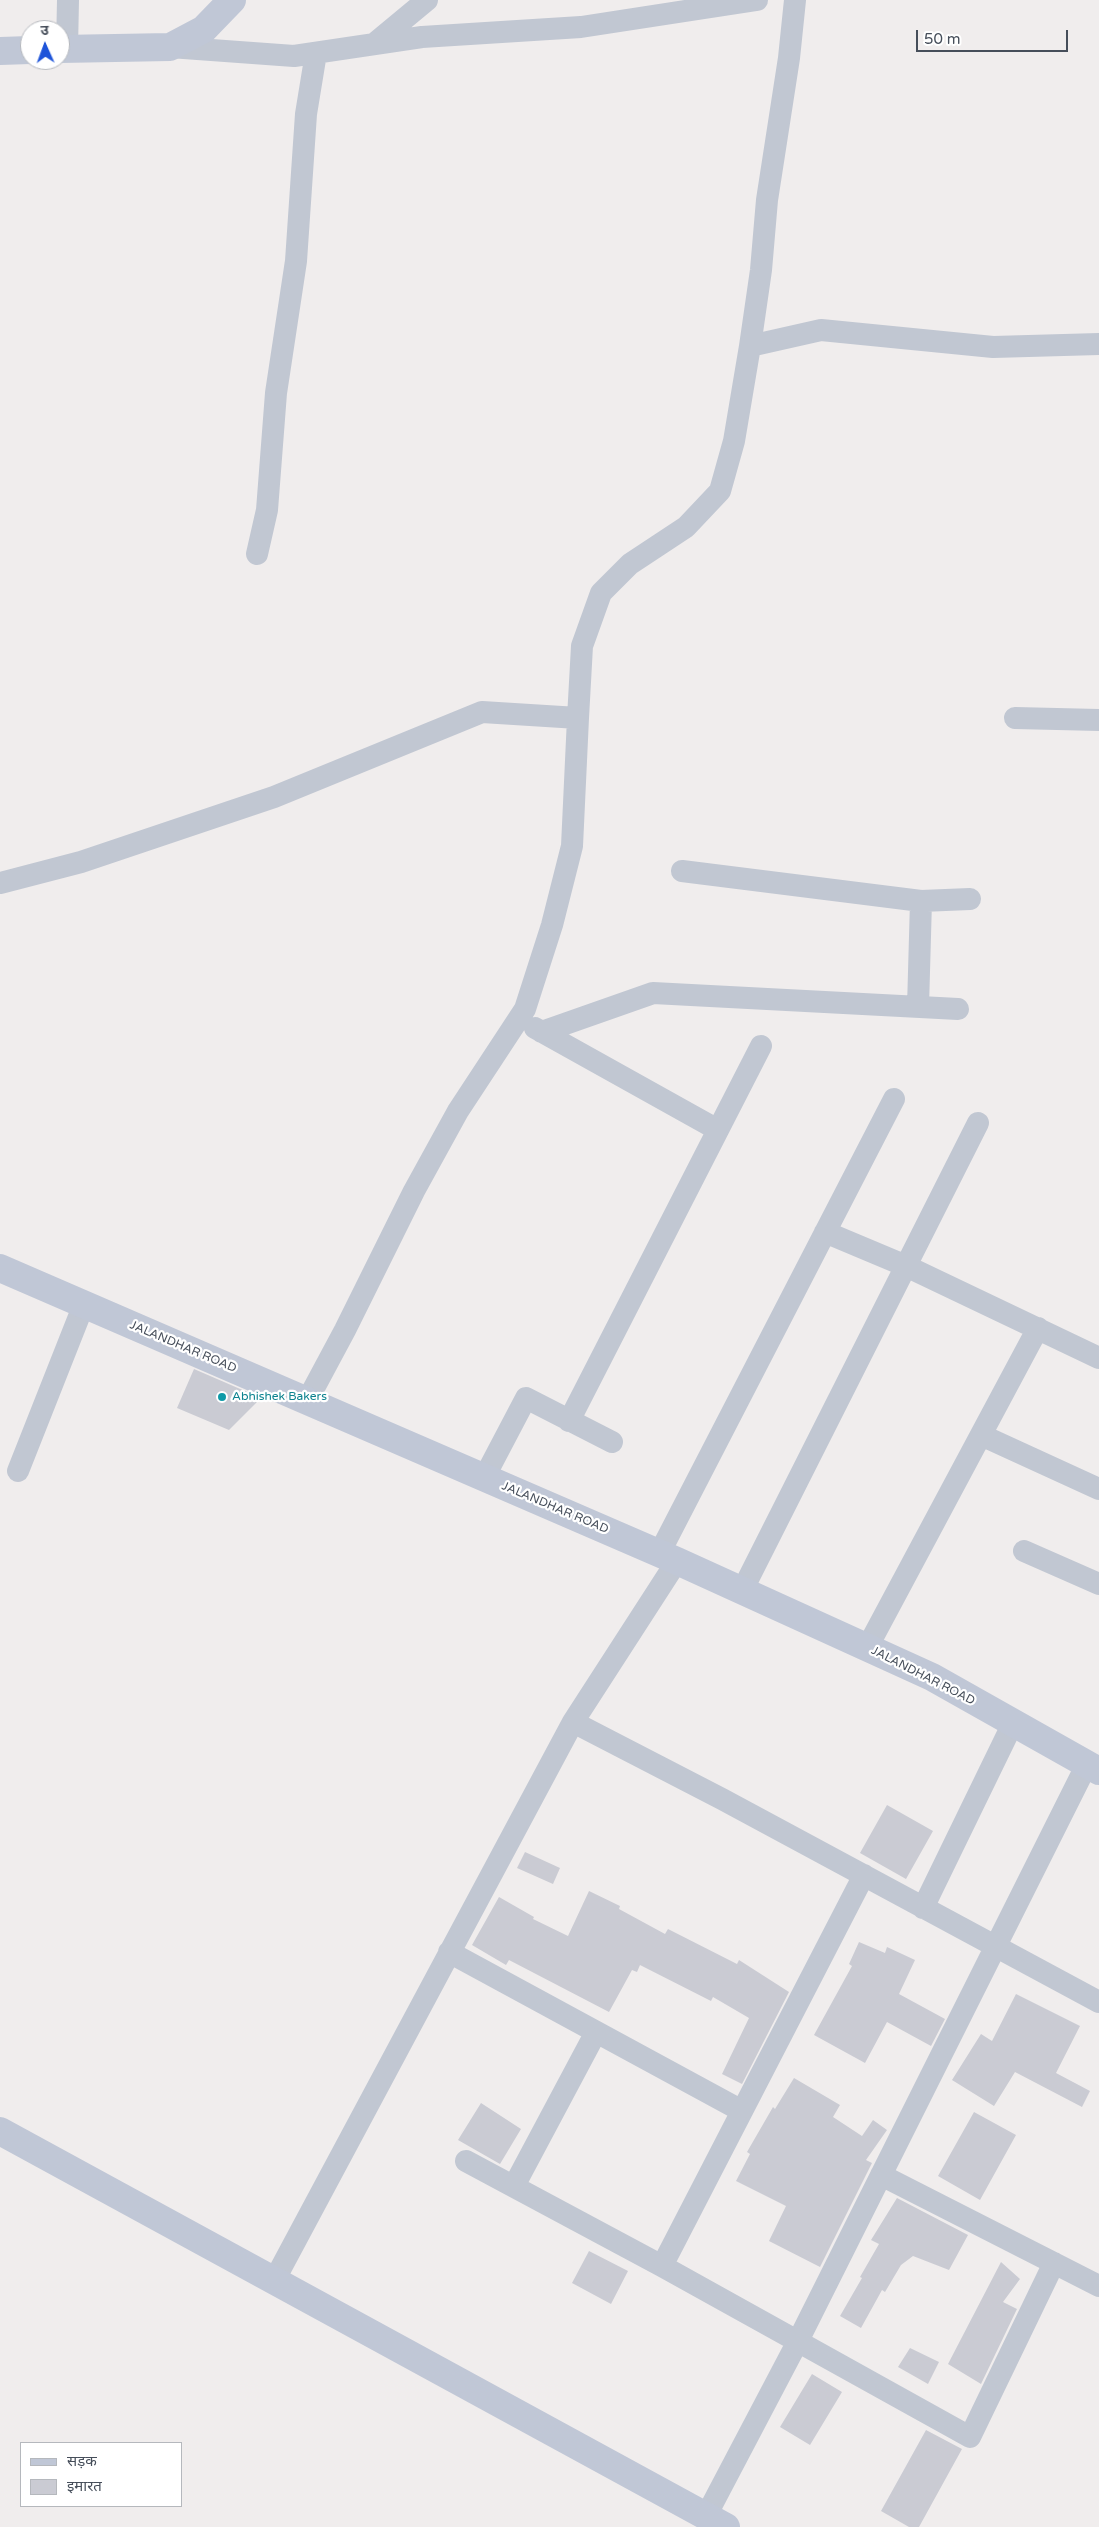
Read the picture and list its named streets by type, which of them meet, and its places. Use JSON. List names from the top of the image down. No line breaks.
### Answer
{"streets":{"main road":["JALANDHAR ROAD"]},"places":["Abhishek Bakers"],"legend":["सड़क","इमारत"],"scale_bar":"50 m","north":"top"}
